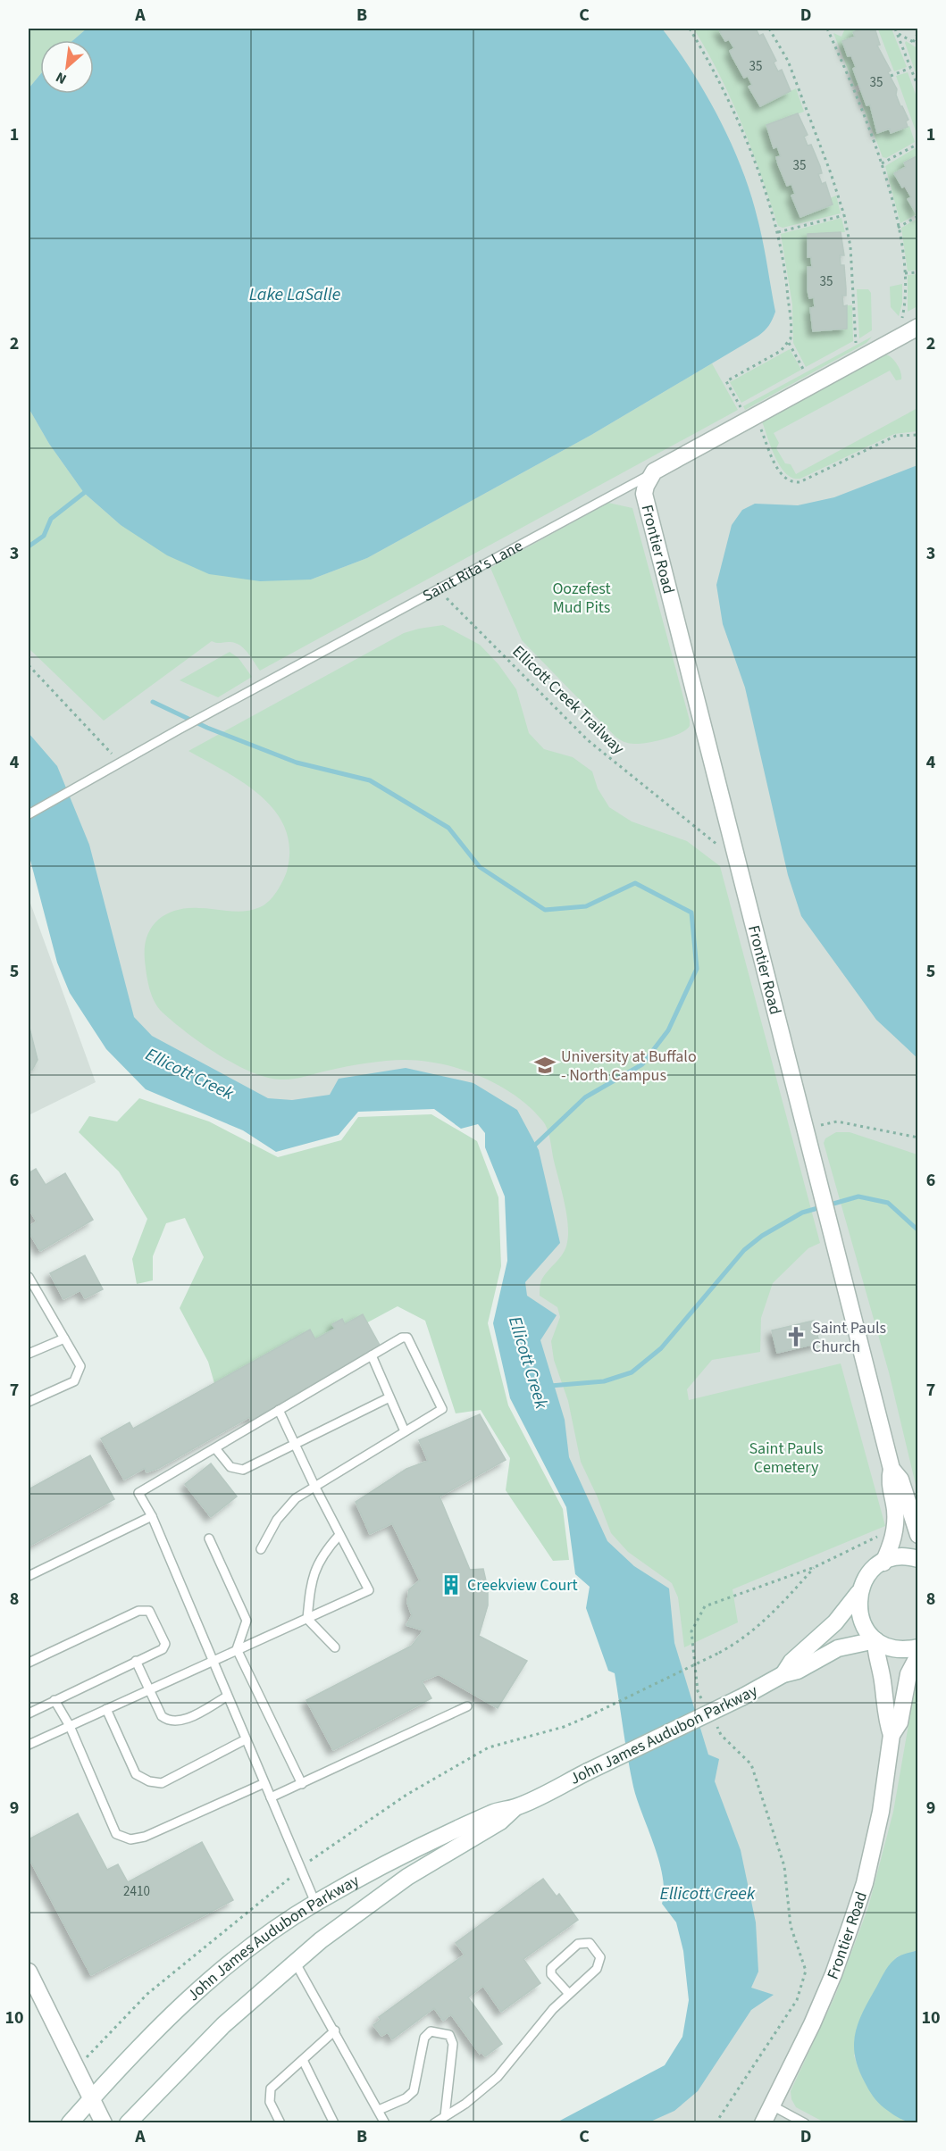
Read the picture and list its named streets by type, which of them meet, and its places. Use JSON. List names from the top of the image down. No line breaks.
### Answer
{"streets":{"street":["Frontier Road","Saint Rita's Lane","John James Audubon Parkway"],"path":["Ellicott Creek Trailway"]},"crossings":[["Frontier Road","Saint Rita's Lane"],["Frontier Road","Ellicott Creek Trailway"],["Frontier Road","John James Audubon Parkway"],["Saint Rita's Lane","Ellicott Creek Trailway"]],"water":["Lake LaSalle","Ellicott Creek"],"parks":["Oozefest Mud Pits","Saint Pauls Cemetery"],"places":{"school or university":["University at Buffalo - North Campus"],"church":["Saint Pauls Church"],"building":["Creekview Court"]},"house_numbers":["35","35","35","35","2410"],"north":"bottom left","grid":{"columns":["A","B","C","D"],"rows":["1","2","3","4","5","6","7","8","9","10"]}}
